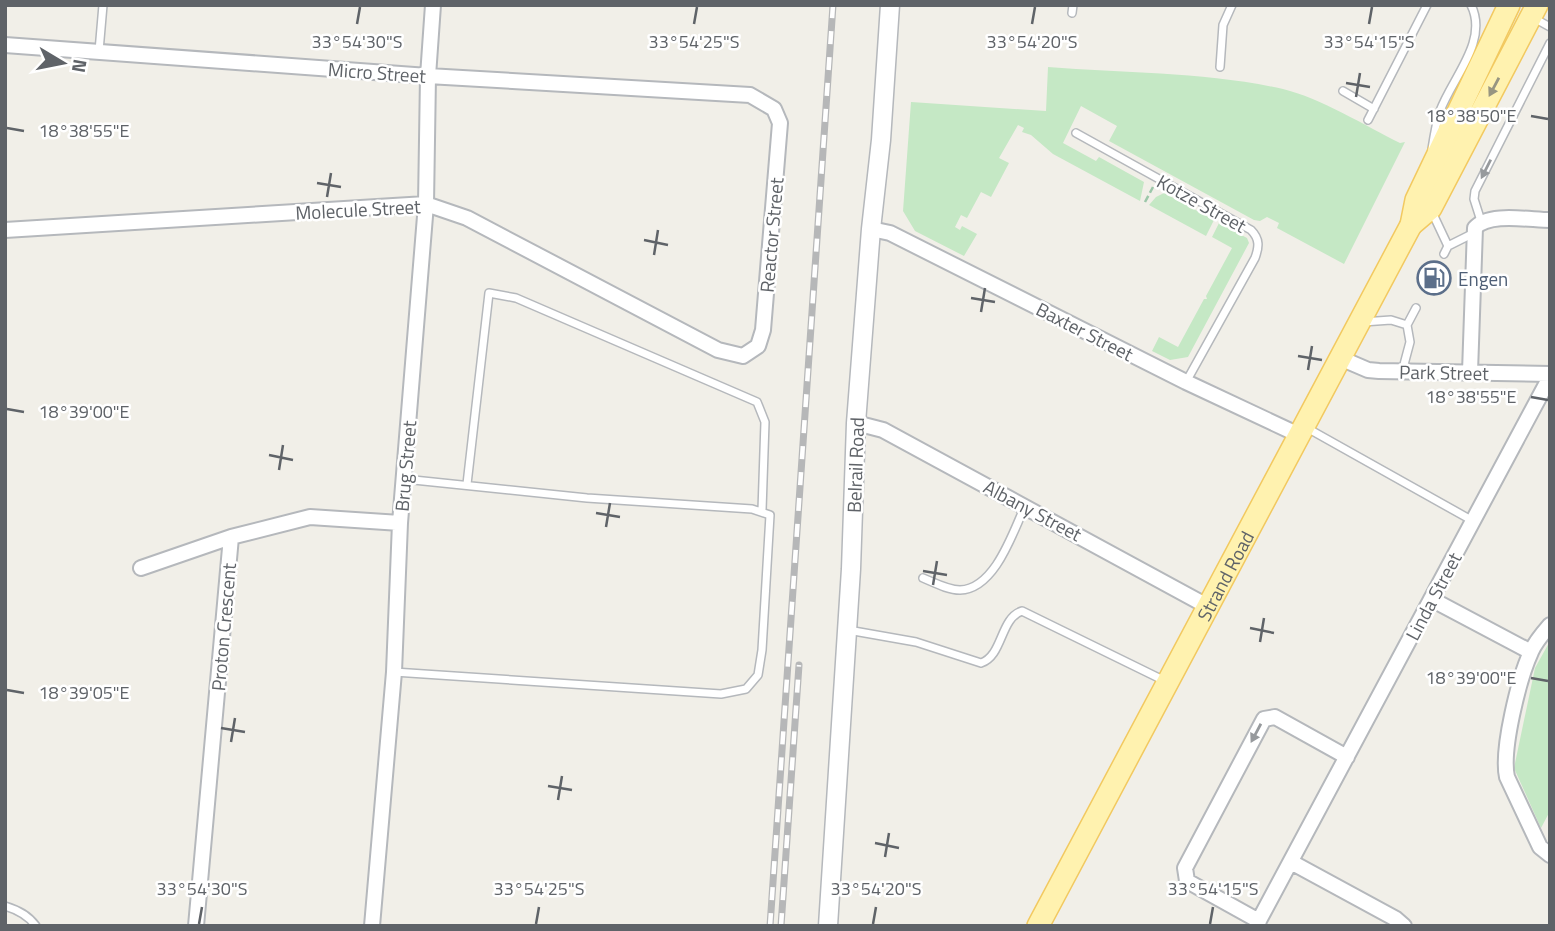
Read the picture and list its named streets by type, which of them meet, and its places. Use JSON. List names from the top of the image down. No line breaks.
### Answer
{"streets":{"main road":["Strand Road"],"street":["Micro Street","Molecule Street","Reactor Street","Baxter Street","Park Street","Belrail Road","Brug Street","Albany Street","Linda Street","Proton Crescent"],"lane":["Kotze Street"]},"crossings":[["Micro Street","Reactor Street"],["Micro Street","Brug Street"],["Kotze Street","Baxter Street"],["Molecule Street","Reactor Street"],["Molecule Street","Brug Street"],["Baxter Street","Belrail Road"],["Baxter Street","Strand Road"],["Park Street","Strand Road"],["Park Street","Linda Street"],["Belrail Road","Albany Street"],["Brug Street","Proton Crescent"],["Albany Street","Strand Road"]],"places":{"fuel station":["Engen"]},"north":"right","coordinates":["33°54'30\"S","33°54'25\"S","33°54'20\"S","33°54'15\"S","18°38'50\"E","18°38'55\"E","18°39'00\"E","18°39'05\"E"]}
